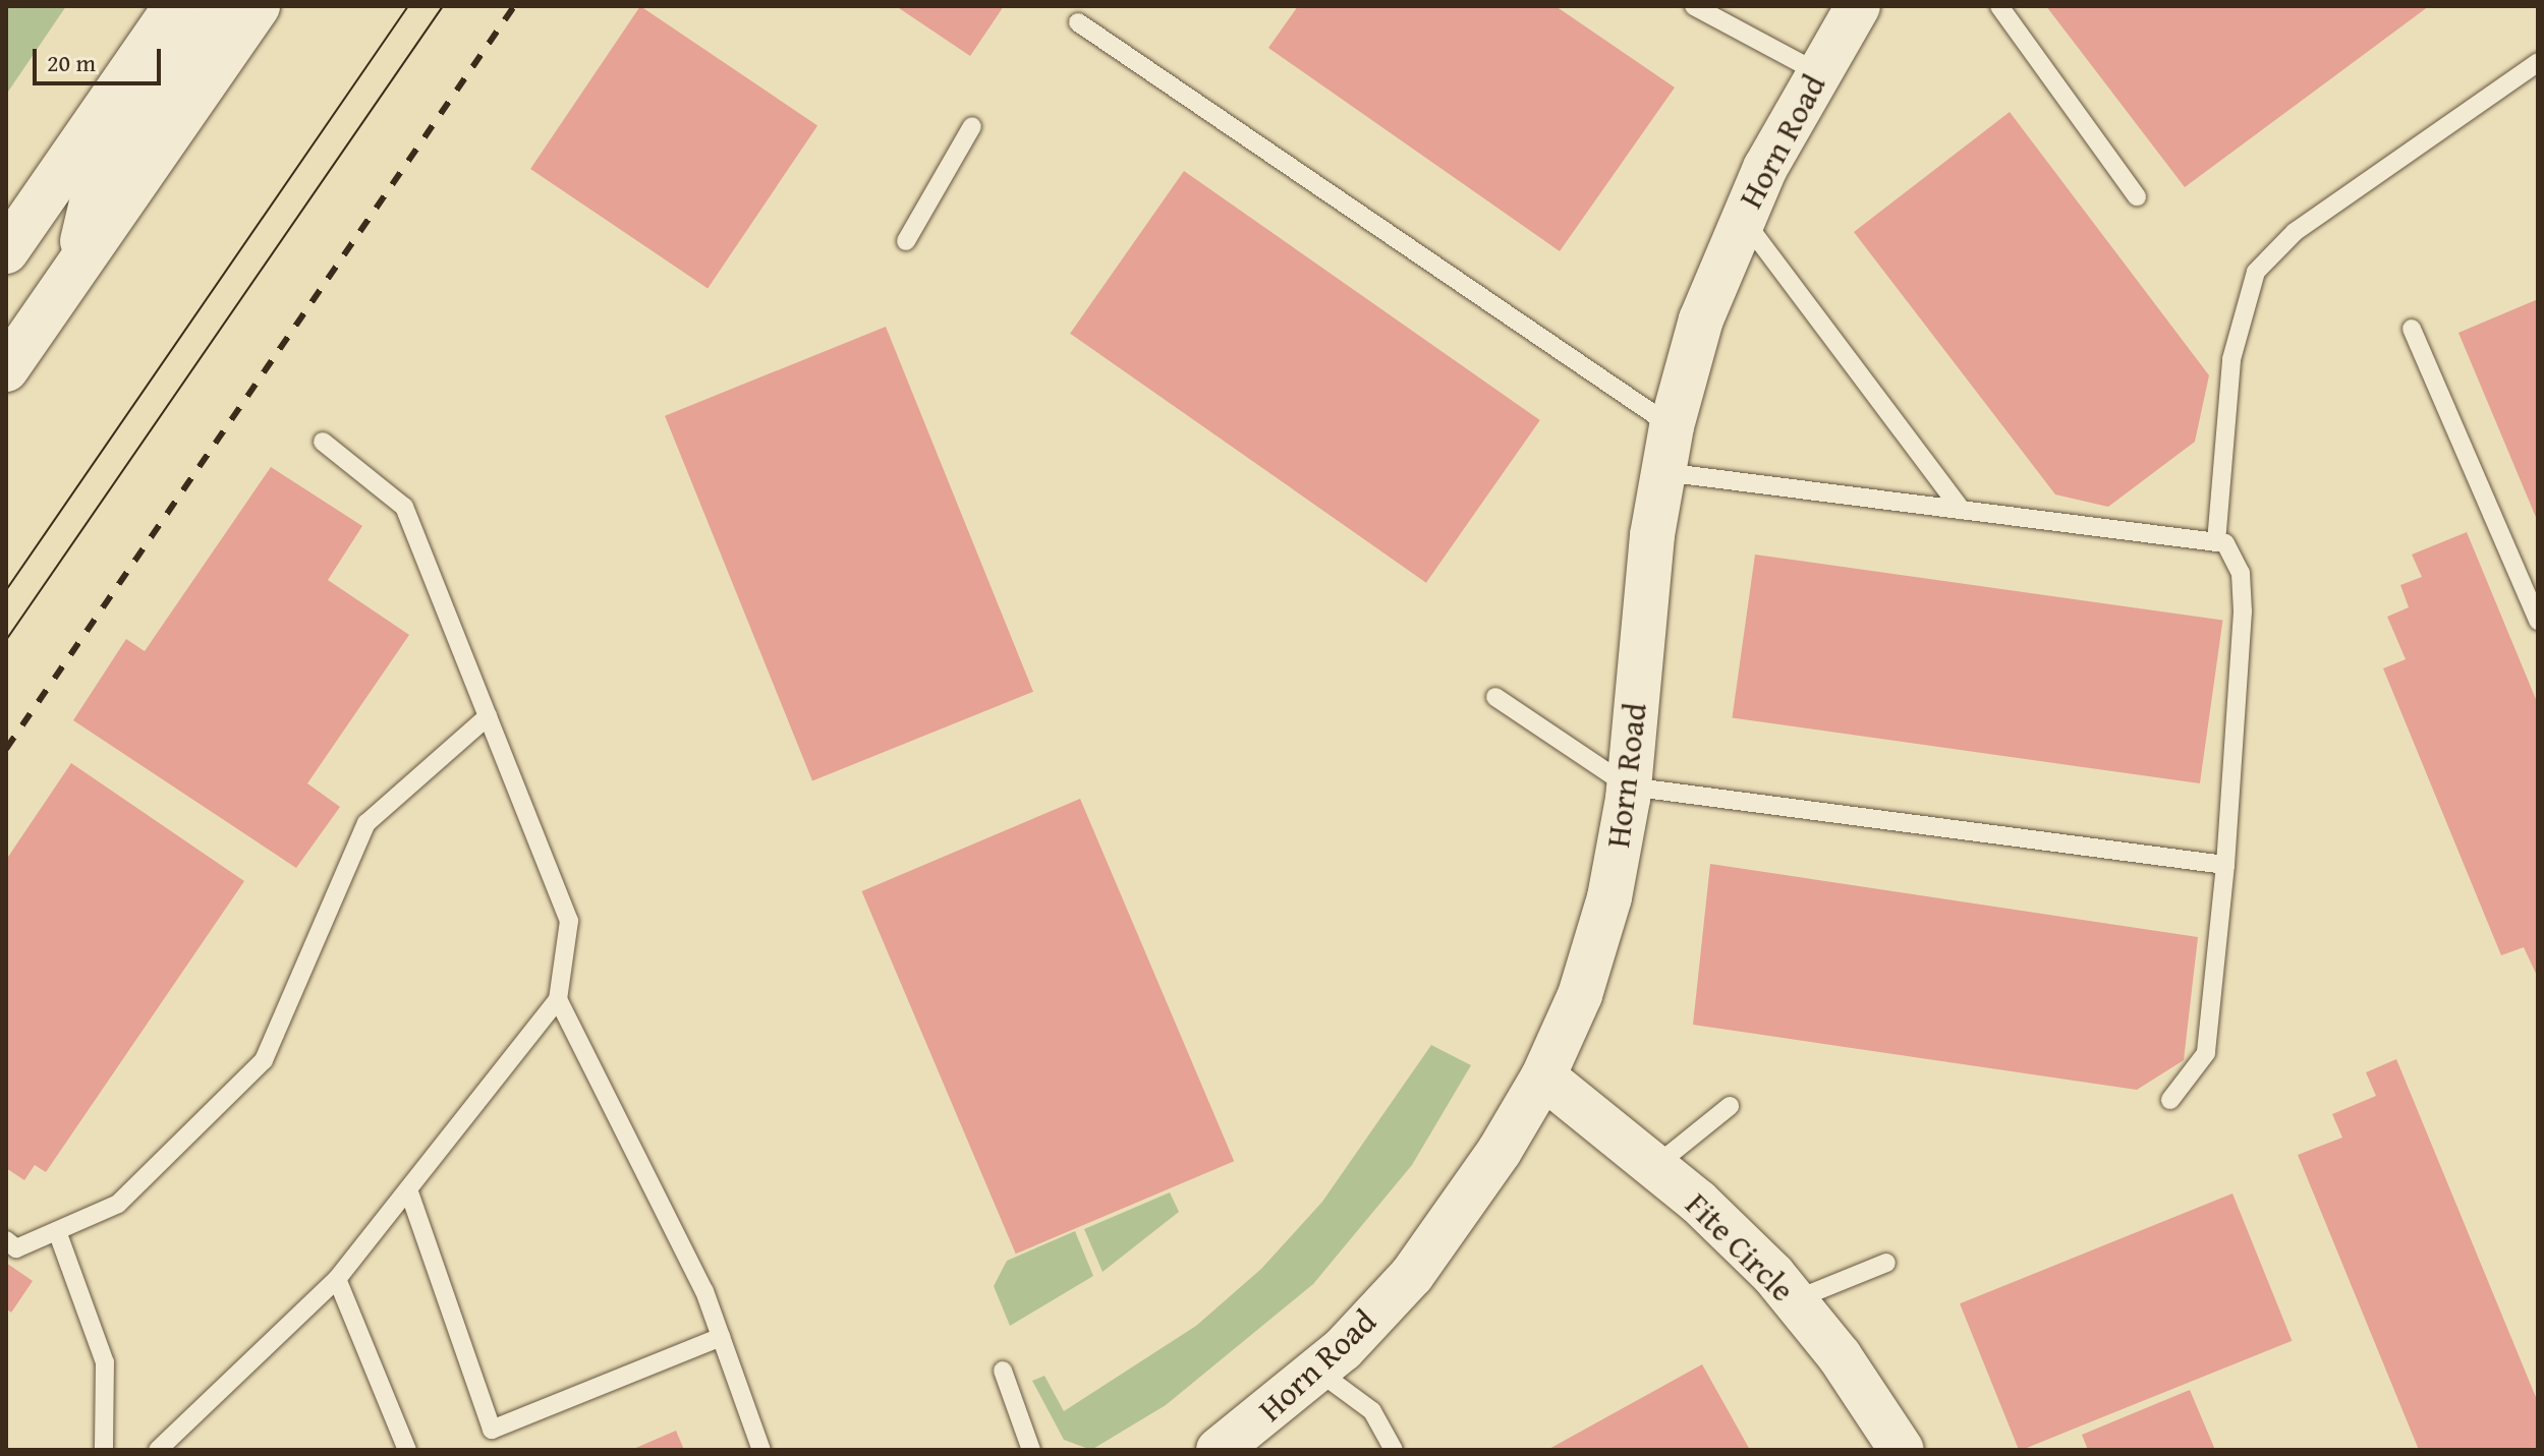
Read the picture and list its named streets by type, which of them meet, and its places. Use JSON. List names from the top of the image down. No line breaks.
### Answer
{"streets":{"street":["Horn Road","Fite Circle"]},"crossings":[["Horn Road","Fite Circle"]],"scale_bar":"20 m"}
